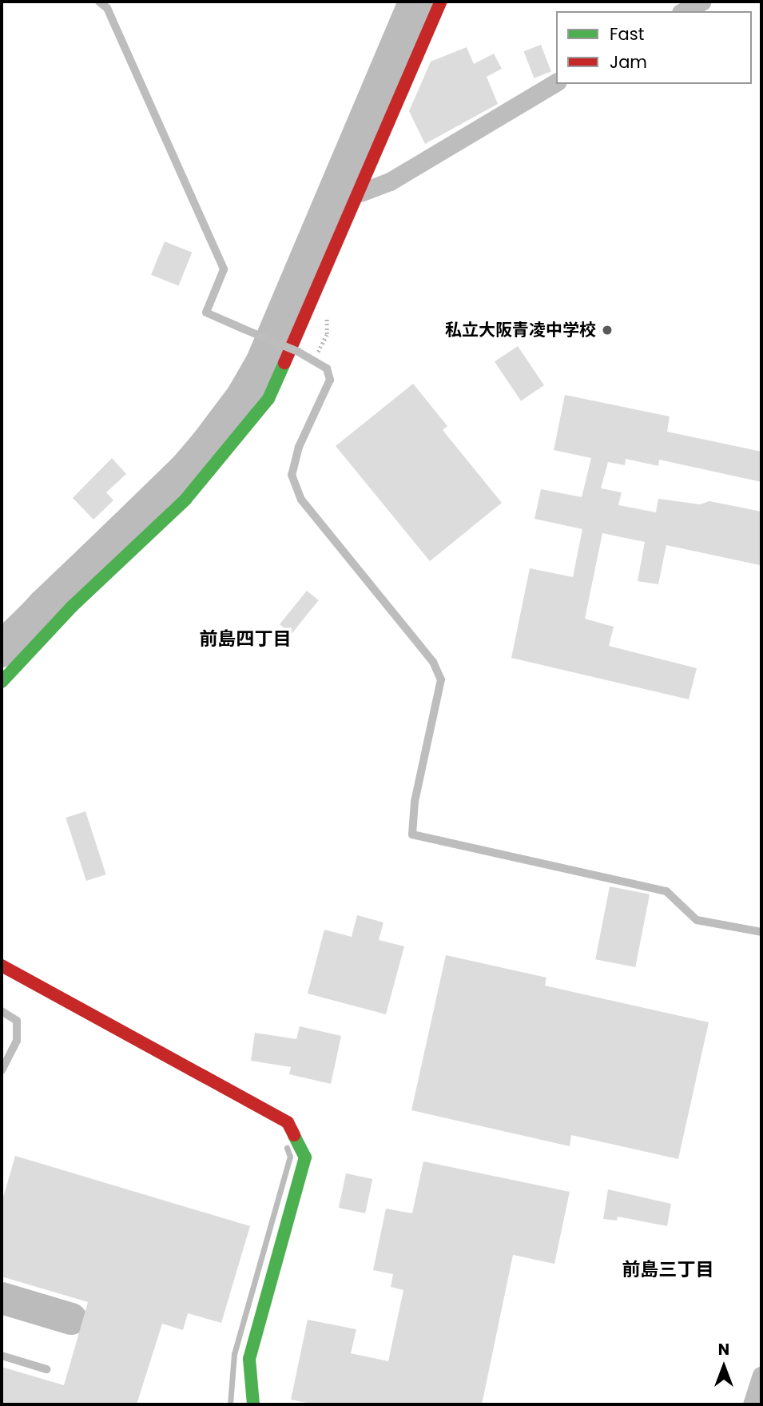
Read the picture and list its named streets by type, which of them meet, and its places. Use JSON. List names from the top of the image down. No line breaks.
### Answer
{"districts":["前島四丁目","前島三丁目"],"places":["私立大阪青凌中学校"],"legend":["Fast","Jam"],"north":"top"}
